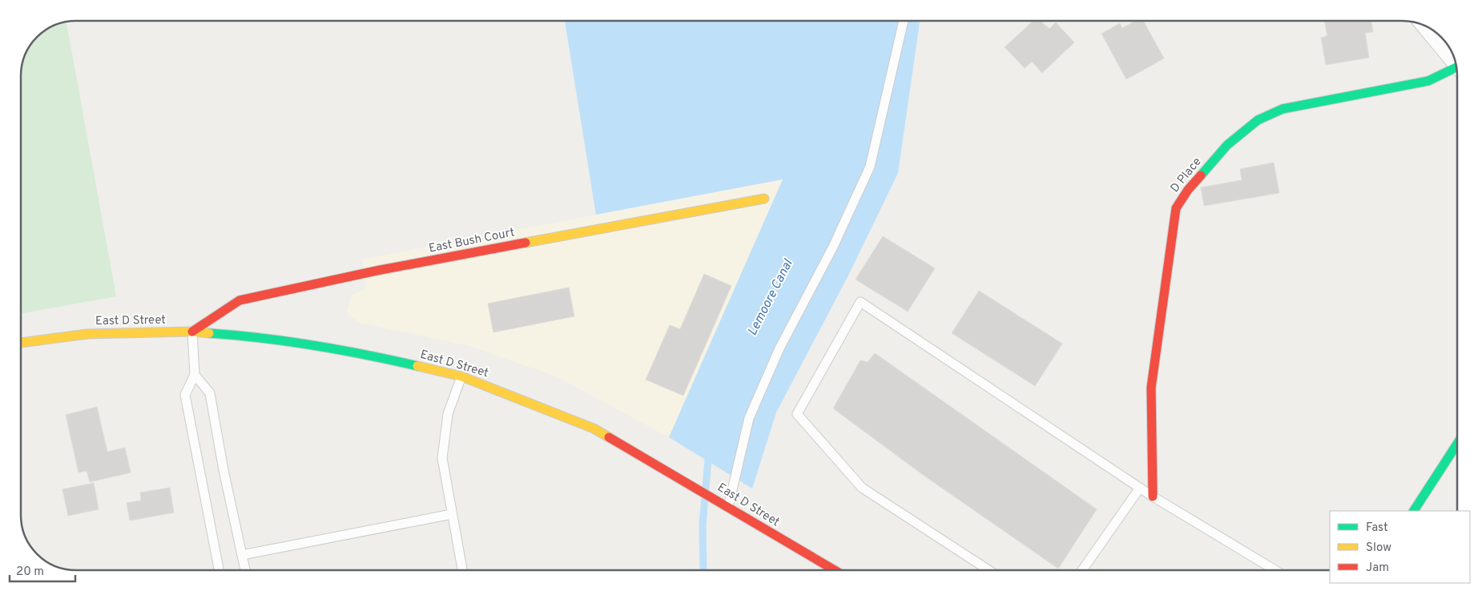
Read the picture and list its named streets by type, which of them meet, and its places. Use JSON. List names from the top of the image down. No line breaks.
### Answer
{"streets":{"street":["D Place","East Bush Court","East D Street"]},"crossings":[["East Bush Court","East D Street"]],"water":["Lemoore Canal"],"legend":["Fast","Slow","Jam"],"scale_bar":"20 m"}
